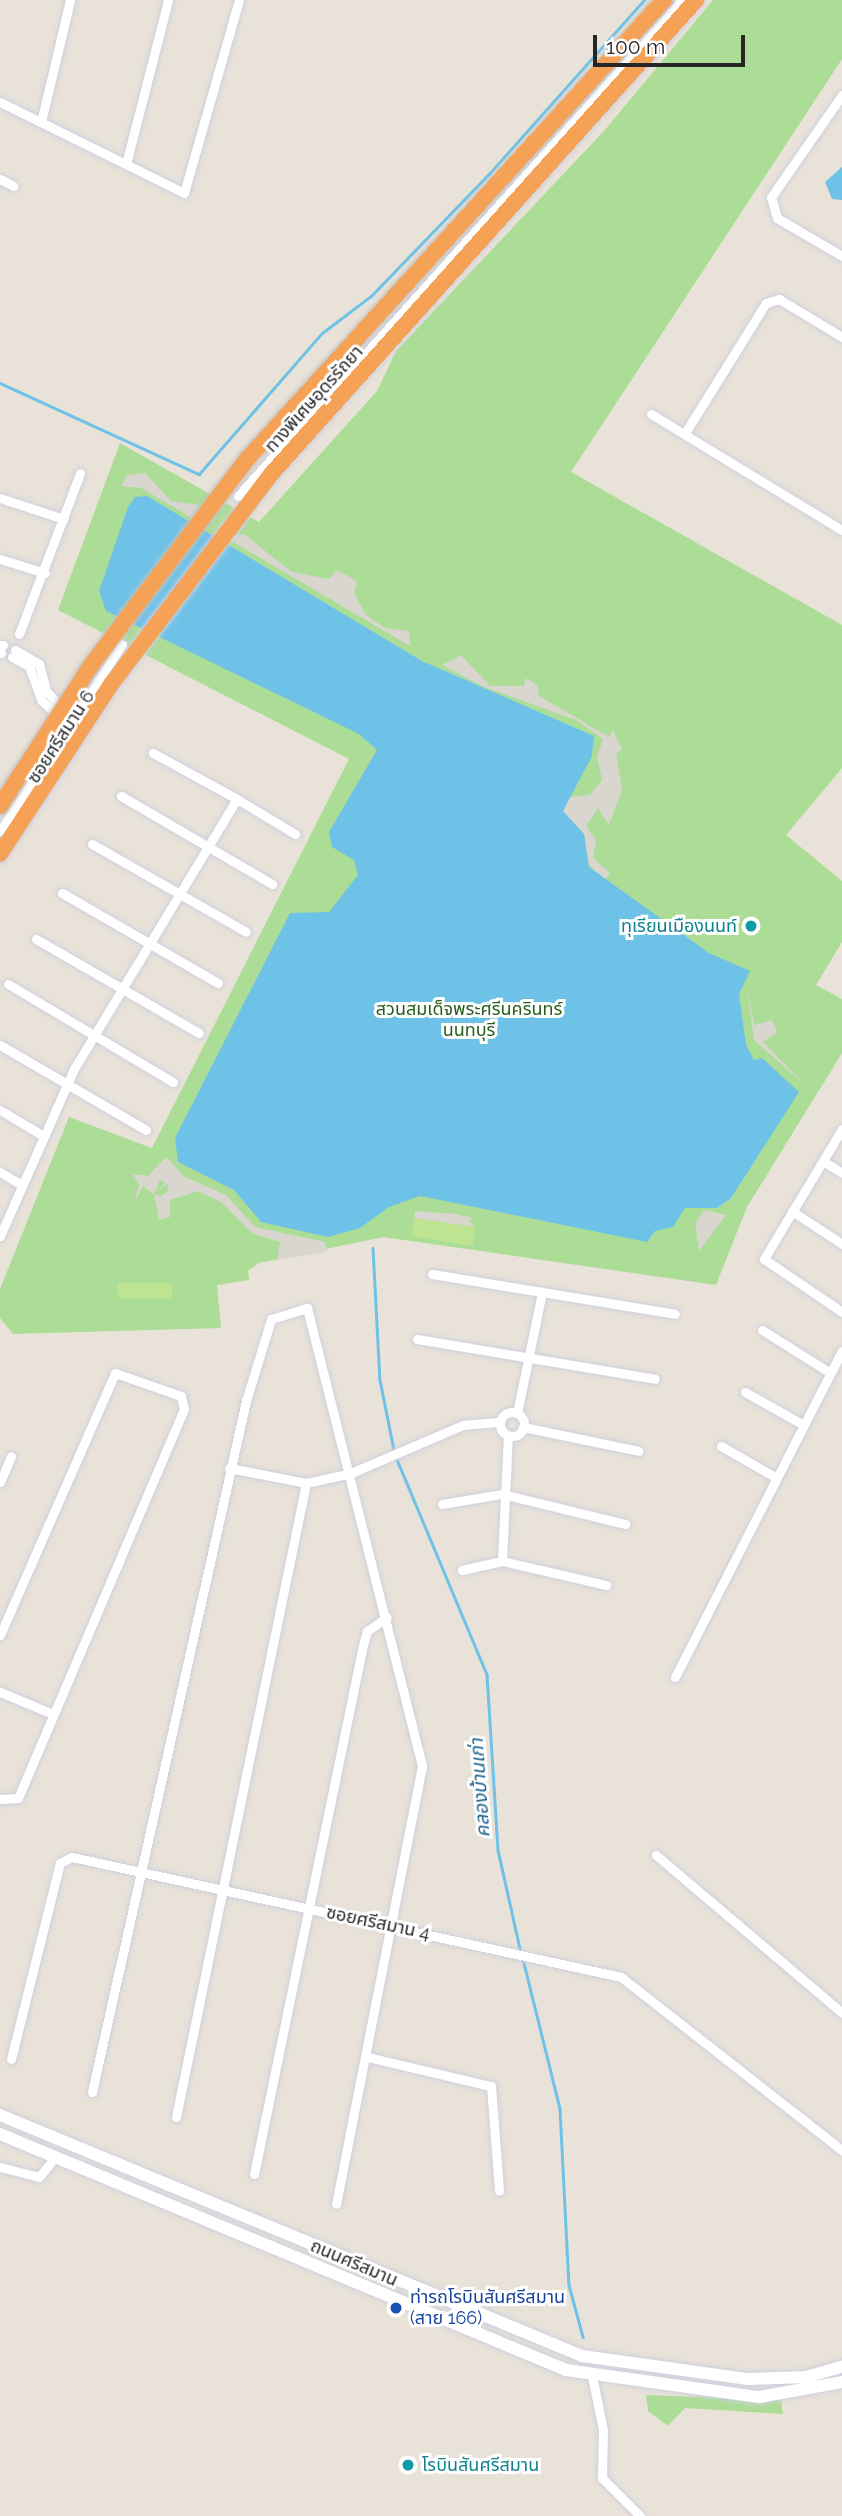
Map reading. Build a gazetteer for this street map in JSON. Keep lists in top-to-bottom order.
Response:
{
  "streets": {
    "highway": ["ทางพิเศษอุดรรัถยา"],
    "main road": ["ถนนศรีสมาน"],
    "street": ["ซอยศรีสมาน 6", "ซอยศรีสมาน 4"]
  },
  "water": ["คลองบ้านเก่า"],
  "parks": ["สวนสมเด็จพระศรีนครินทร์ นนทบุรี"],
  "places": ["ทุเรียนเมืองนนท์", "ท่ารถโรบินสันศรีสมาน (สาย 166)", "โรบินสันศรีสมาน"],
  "scale_bar": "100 m"
}
